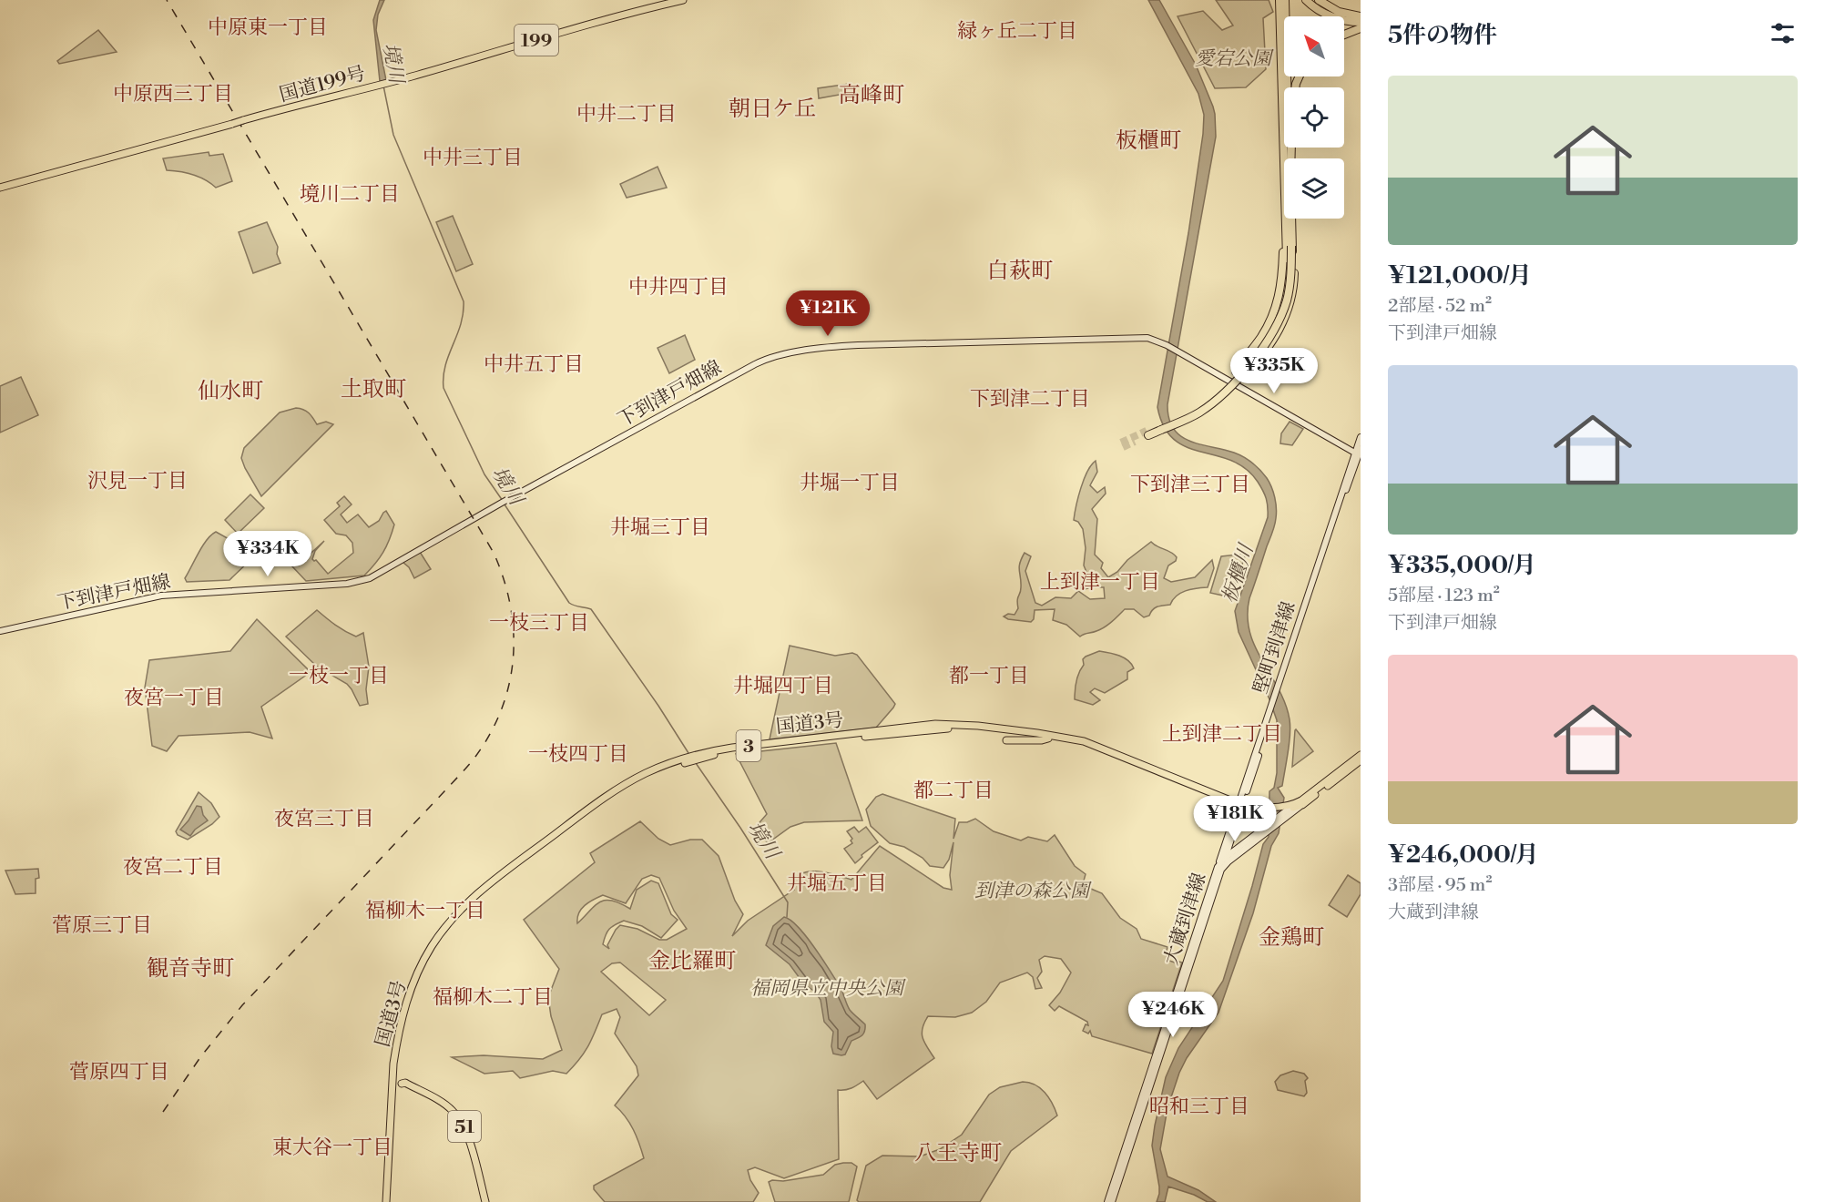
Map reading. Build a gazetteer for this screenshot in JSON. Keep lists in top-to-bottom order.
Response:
{
  "streets": {
    "main road": [
      "199",
      "国道199号",
      "下到津戸畑線",
      "堅町到津線",
      "国道3号",
      "3",
      "大蔵到津線",
      "51"
    ]
  },
  "crossings": [
    ["下到津戸畑線", "堅町到津線"],
    ["堅町到津線", "国道3号"],
    ["堅町到津線", "大蔵到津線"],
    ["国道3号", "大蔵到津線"]
  ],
  "districts": [
    "中原東一丁目",
    "緑ヶ丘二丁目",
    "中原西三丁目",
    "高峰町",
    "朝日ケ丘",
    "中井二丁目",
    "板櫃町",
    "中井三丁目",
    "境川二丁目",
    "白萩町",
    "中井四丁目",
    "中井五丁目",
    "土取町",
    "仙水町",
    "下到津二丁目",
    "沢見一丁目",
    "井堀一丁目",
    "下到津三丁目",
    "井堀三丁目",
    "上到津一丁目",
    "一枝三丁目",
    "一枝一丁目",
    "都一丁目",
    "井堀四丁目",
    "夜宮一丁目",
    "上到津二丁目",
    "一枝四丁目",
    "都二丁目",
    "夜宮三丁目",
    "夜宮二丁目",
    "井堀五丁目",
    "福柳木一丁目",
    "菅原三丁目",
    "金鶏町",
    "金比羅町",
    "観音寺町",
    "福柳木二丁目",
    "菅原四丁目",
    "昭和三丁目",
    "東大谷一丁目",
    "八王寺町"
  ],
  "water": ["境川", "板櫃川"],
  "parks": ["愛宕公園", "到津の森公園", "福岡県立中央公園"],
  "north": "top left",
  "page": {
    "heading": "5件の物件",
    "list": [
      {
        "name": "¥121,000/月",
        "note": "2部屋 · 52 m² · 下到津戸畑線"
      },
      {
        "name": "¥335,000/月",
        "note": "5部屋 · 123 m² · 下到津戸畑線"
      },
      {
        "name": "¥246,000/月",
        "note": "3部屋 · 95 m² · 大蔵到津線"
      }
    ],
    "price": [
      "¥121K",
      "¥335K",
      "¥334K",
      "¥181K",
      "¥246K"
    ]
  }
}
